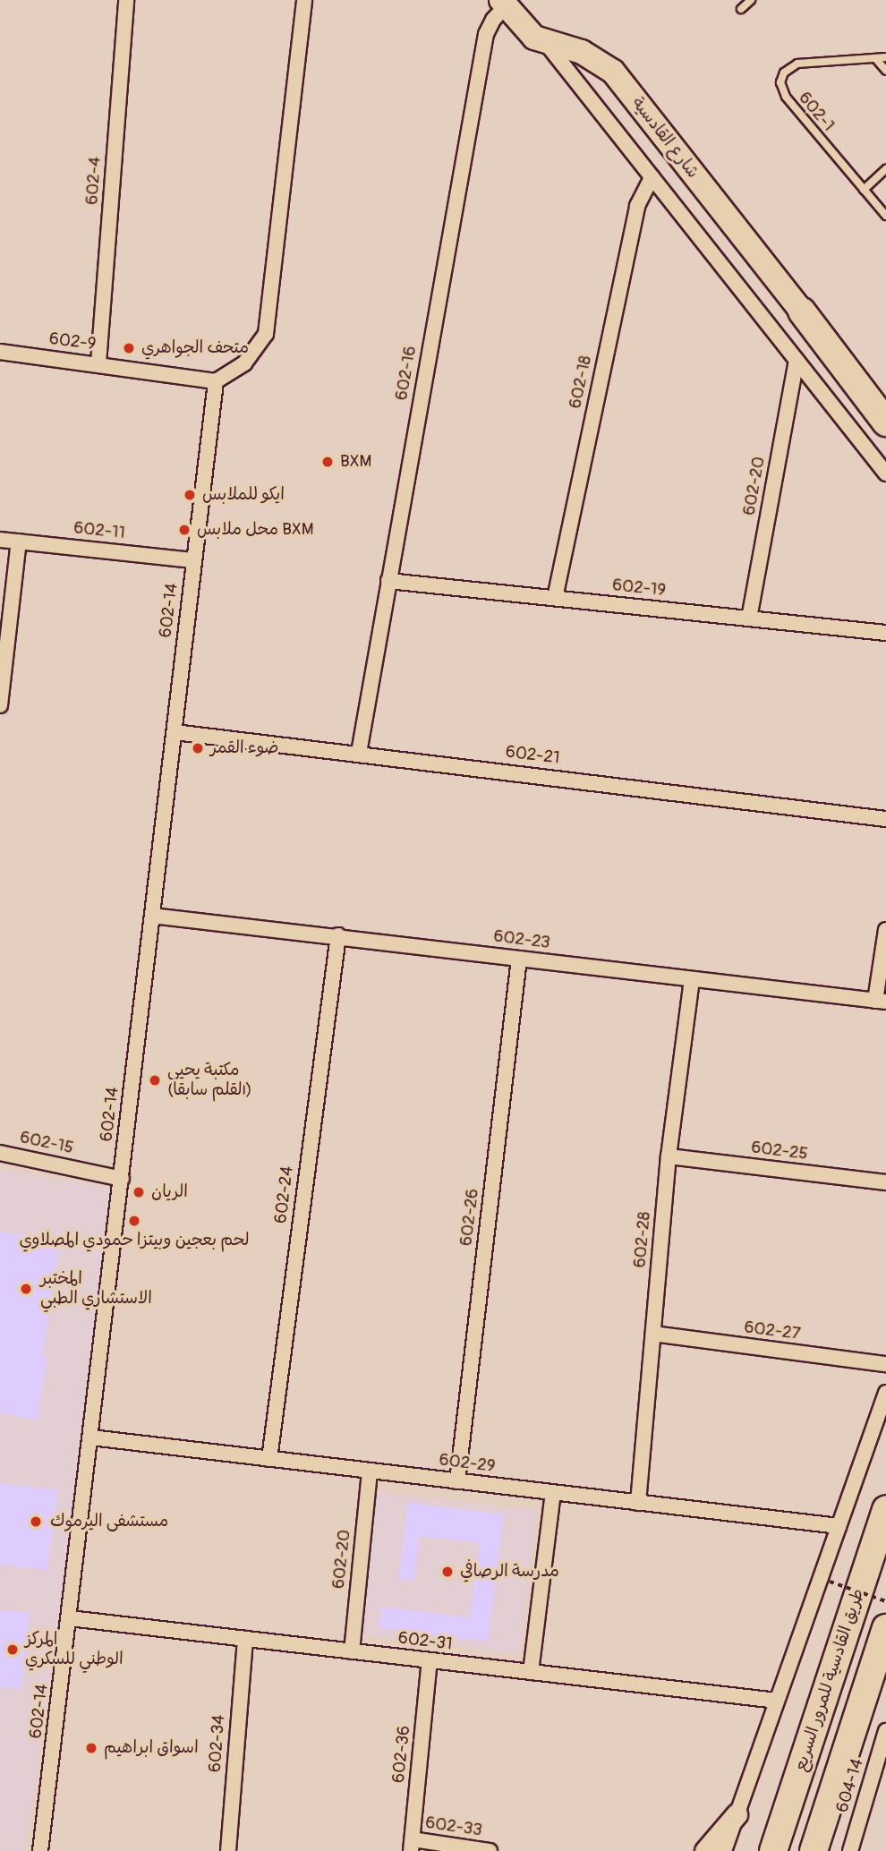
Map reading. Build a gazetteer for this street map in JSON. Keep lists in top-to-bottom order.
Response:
{
  "streets": {
    "highway": ["طريق القادسية للمرور السريع"],
    "main road": ["شارع القادسية"],
    "street": [
      "602-4",
      "602-9",
      "602-16",
      "602-18",
      "602-20",
      "602-11",
      "602-19",
      "602-14",
      "602-21",
      "602-23",
      "602-15",
      "602-25",
      "602-24",
      "602-26",
      "602-28",
      "602-27",
      "602-29",
      "602-31",
      "602-34",
      "602-36",
      "604-14",
      "602-33"
    ],
    "lane": ["602-1"]
  },
  "crossings": [
    ["شارع القادسية", "602-16"],
    ["602-4", "602-9"],
    ["602-9", "602-14"],
    ["602-16", "602-19"],
    ["602-16", "602-21"],
    ["602-18", "602-19"],
    ["602-20", "602-19"],
    ["602-20", "602-29"],
    ["602-20", "602-31"],
    ["602-11", "602-14"],
    ["602-14", "602-21"],
    ["602-14", "602-23"],
    ["602-14", "602-15"],
    ["602-14", "602-29"],
    ["602-14", "602-31"],
    ["602-23", "602-24"],
    ["602-23", "602-26"],
    ["602-23", "602-28"],
    ["602-25", "602-28"],
    ["602-24", "602-29"],
    ["602-26", "602-29"],
    ["602-28", "602-27"],
    ["602-28", "602-29"],
    ["602-31", "602-34"],
    ["602-31", "602-36"],
    ["602-36", "602-33"]
  ],
  "places": [
    "متحف الجواهري",
    "BXM",
    "ايكو للملابس",
    "محل ملابس BXM",
    "ضوء القمر",
    "مكتبة يحيى (القلم سابقا)",
    "الريان",
    "لحم بعجين وبيتزا حمودي المصلاوي",
    "المختبر الاستشاري الطبي",
    "مستشفى اليرموك",
    "مدرسة الرصافي",
    "المركز الوطني للسكري",
    "اسواق ابراهيم"
  ]
}
